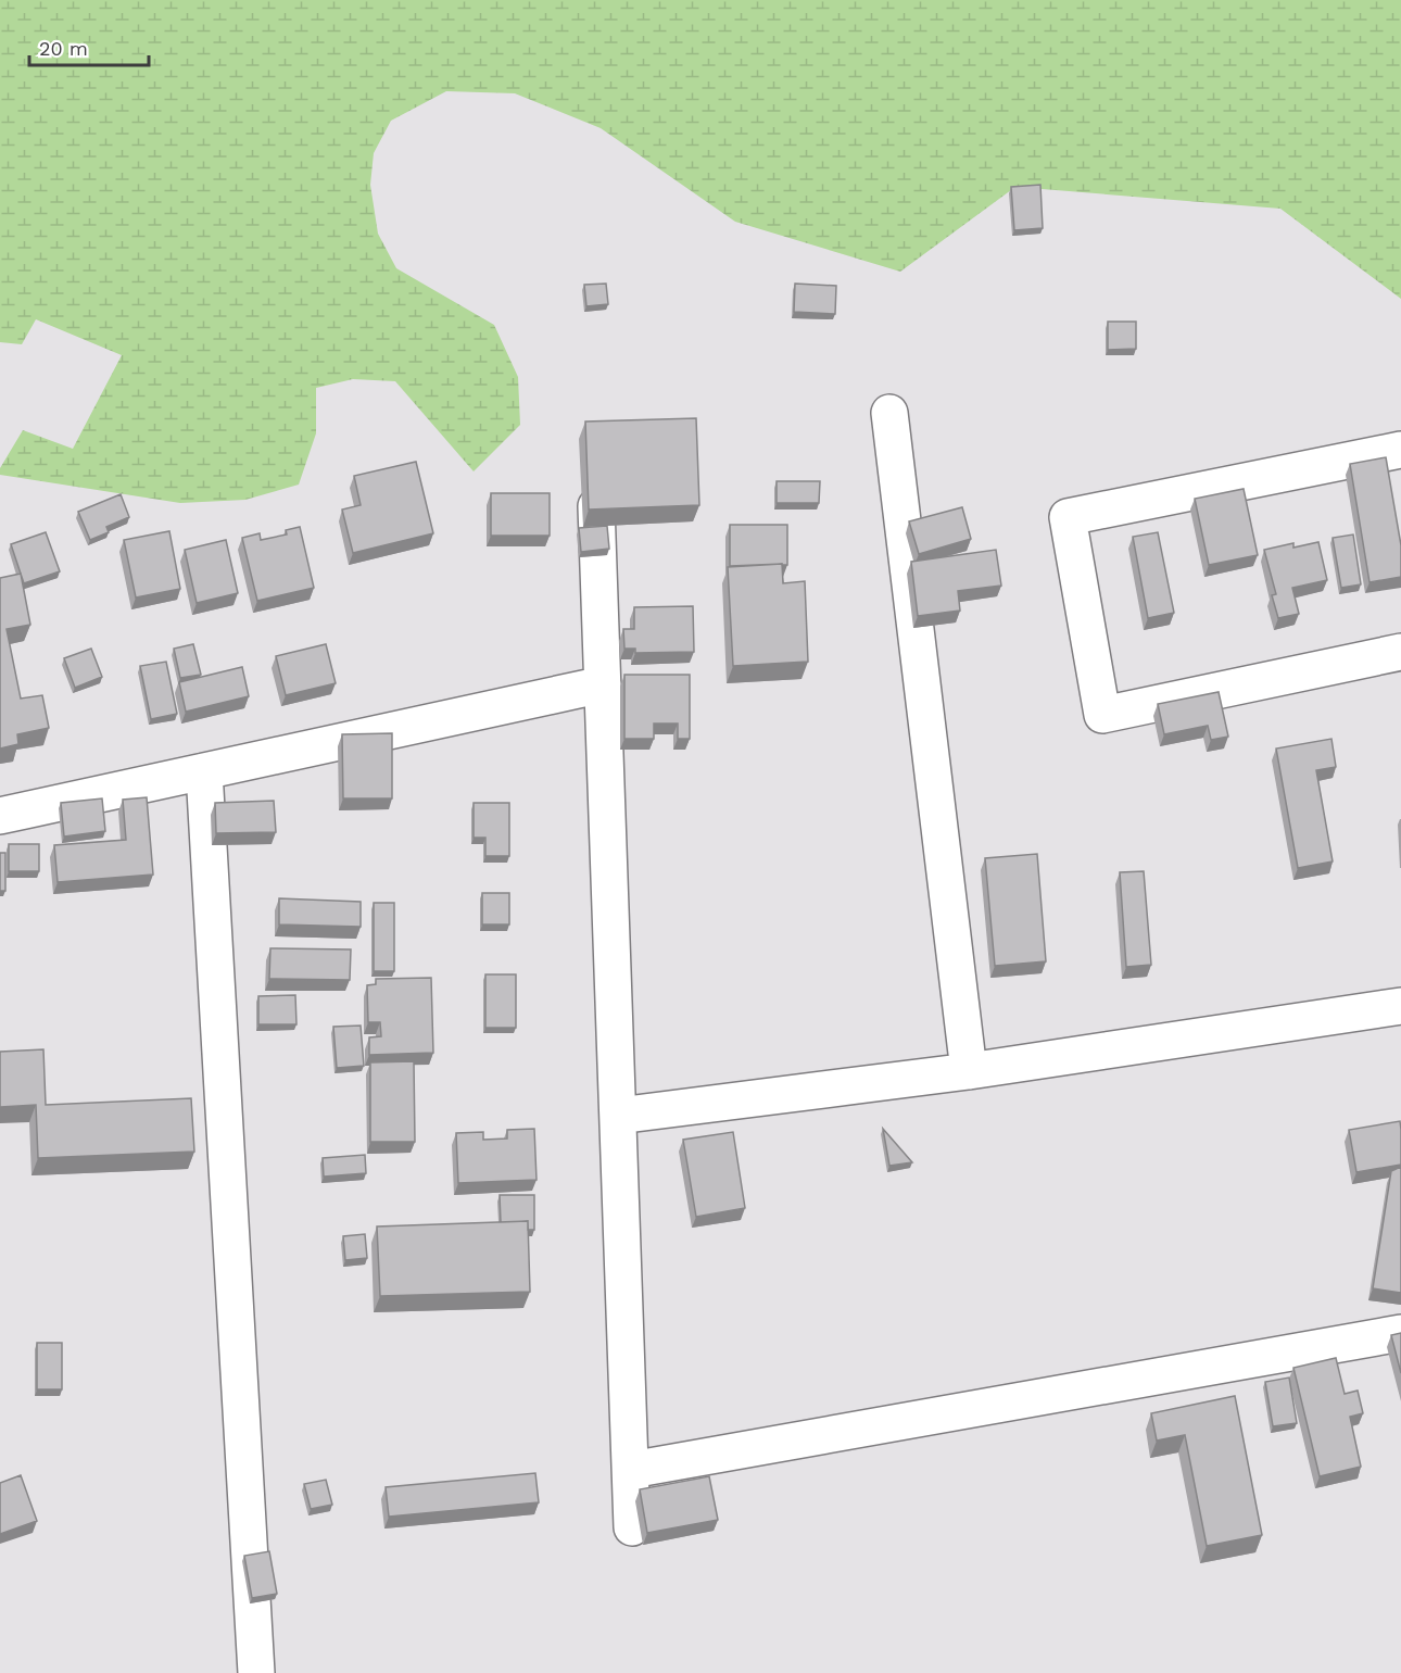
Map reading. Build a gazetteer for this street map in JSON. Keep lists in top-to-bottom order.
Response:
{
  "scale_bar": "20 m"
}
